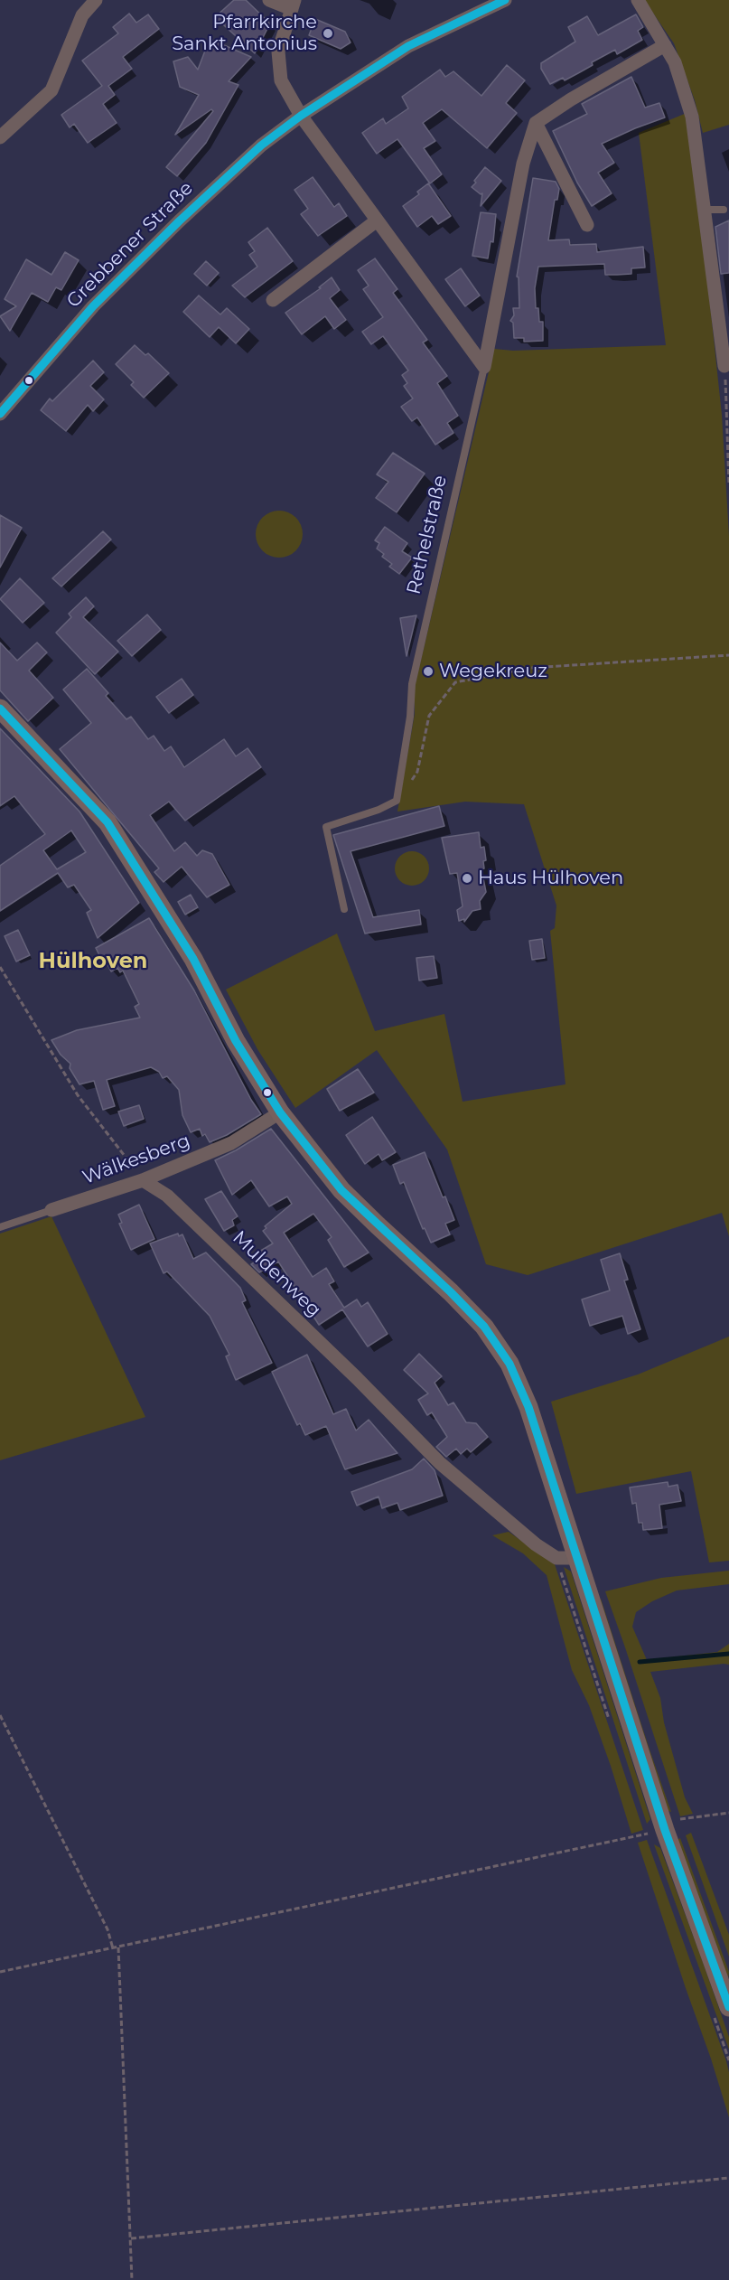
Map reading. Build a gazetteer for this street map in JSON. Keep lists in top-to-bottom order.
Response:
{
  "streets": {
    "street": [
      "Grebbener Straße",
      "Rethelstraße",
      "Wälkesberg",
      "Muldenweg"
    ]
  },
  "crossings": [
    ["Wälkesberg", "Muldenweg"]
  ],
  "districts": ["Hülhoven"],
  "places": ["Pfarrkirche Sankt Antonius", "Wegekreuz", "Haus Hülhoven"]
}
